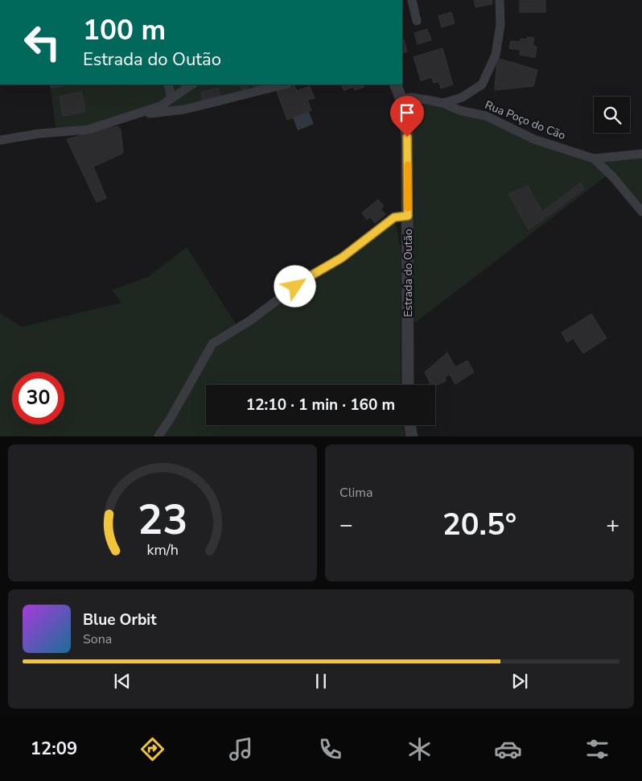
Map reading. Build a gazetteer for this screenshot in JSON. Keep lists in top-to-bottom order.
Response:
{
  "streets": {
    "street": ["Rua Poço do Cão", "Estrada do Outão"]
  },
  "crossings": [
    ["Rua Poço do Cão", "Estrada do Outão"]
  ],
  "page": {
    "turn": ["100 m", "Estrada do Outão"],
    "limit": "30",
    "trip": "12:10 · 1 min · 160 m",
    "tile": "Clima",
    "heat": ["−", "20.5°", "+"],
    "song": ["Blue Orbit", "Sona"],
    "tabs": "12:09",
    "gauge": ["23", "km/h"]
  }
}
